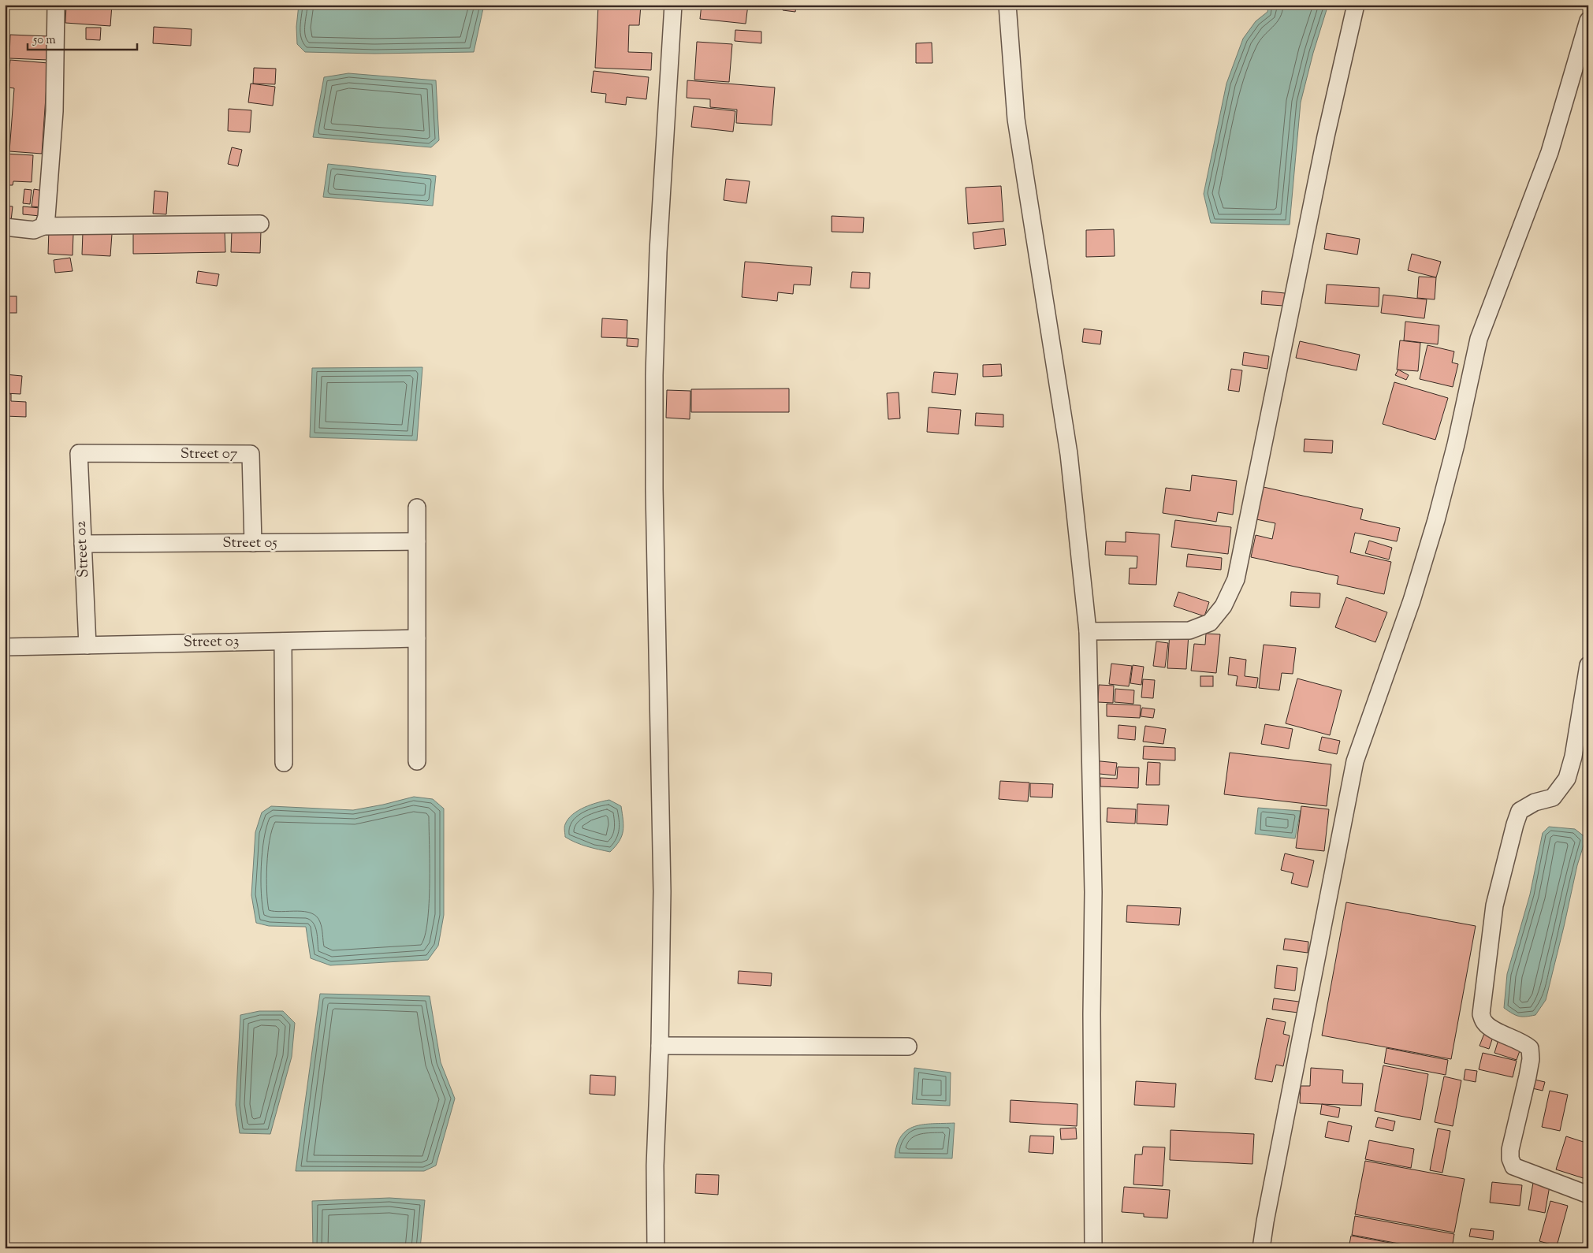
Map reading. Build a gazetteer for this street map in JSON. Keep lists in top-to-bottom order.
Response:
{
  "streets": {
    "street": [
      "Street 07",
      "Street 05",
      "Street 02",
      "Street 03"
    ]
  },
  "crossings": [
    ["Street 07", "Street 05"],
    ["Street 07", "Street 02"],
    ["Street 05", "Street 02"],
    ["Street 02", "Street 03"]
  ],
  "scale_bar": "50 m"
}
